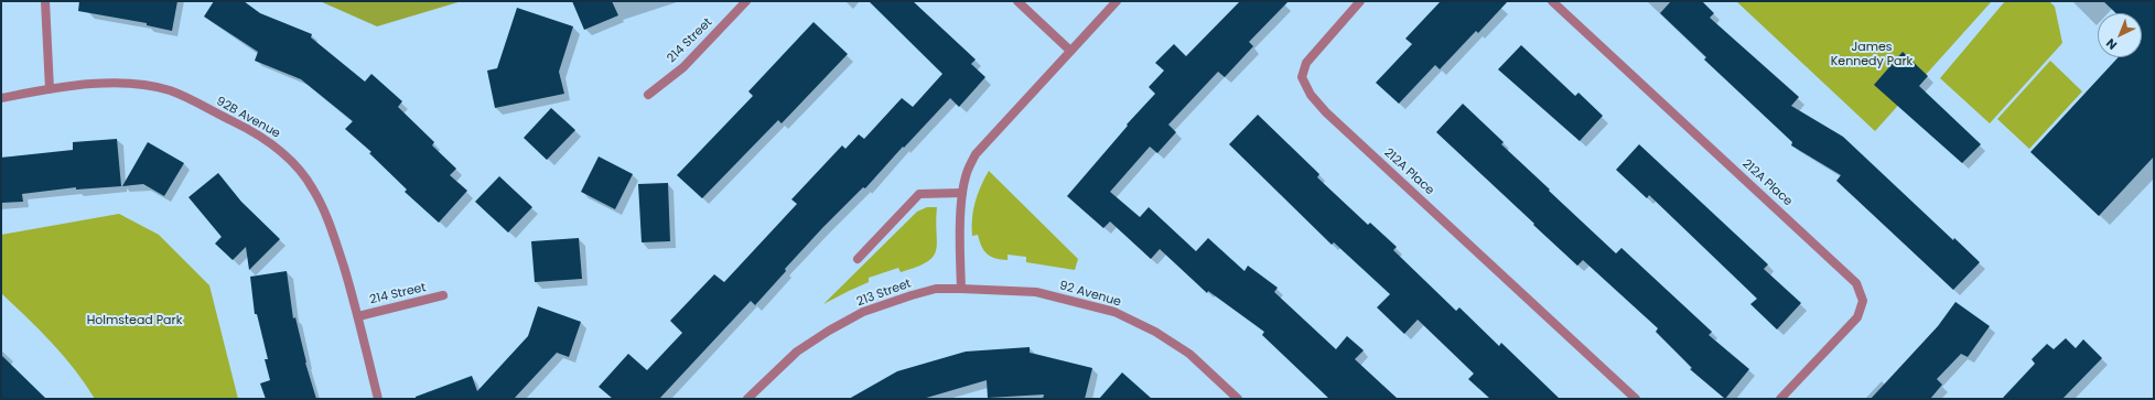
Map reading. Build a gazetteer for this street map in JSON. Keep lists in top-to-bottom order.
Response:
{
  "streets": {
    "street": [
      "214 Street",
      "92B Avenue",
      "212A Place",
      "213 Street",
      "92 Avenue"
    ]
  },
  "crossings": [
    ["214 Street", "92B Avenue"],
    ["213 Street", "92 Avenue"]
  ],
  "parks": ["James Kennedy Park", "Holmstead Park"],
  "north": "bottom left"
}
